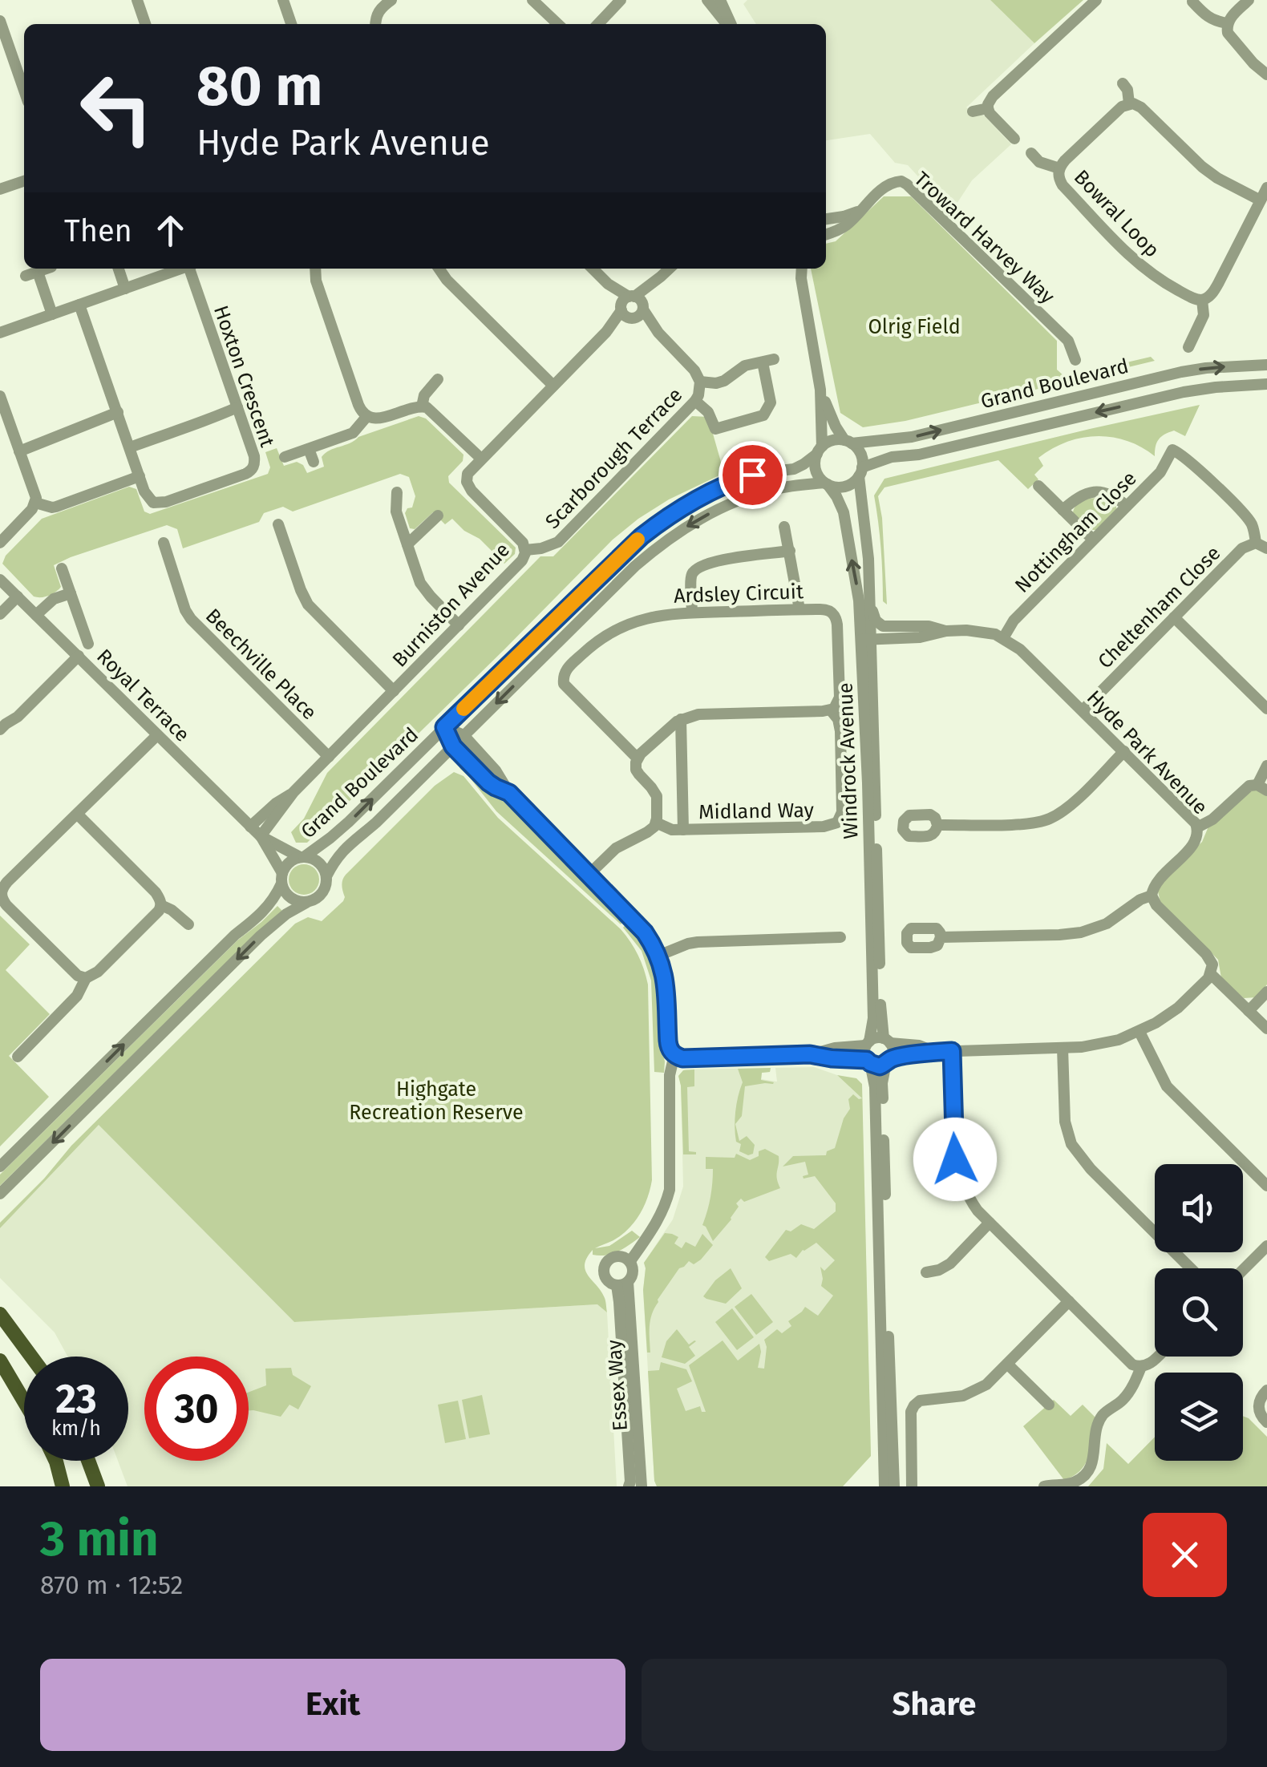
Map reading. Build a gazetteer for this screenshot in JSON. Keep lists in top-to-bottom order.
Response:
{
  "streets": {
    "street": [
      "Bowral Loop",
      "Troward Harvey Way",
      "Hoxton Crescent",
      "Grand Boulevard",
      "Scarborough Terrace",
      "Nottingham Close",
      "Ardsley Circuit",
      "Burniston Avenue",
      "Cheltenham Close",
      "Beechville Place",
      "Royal Terrace",
      "Hyde Park Avenue",
      "Windrock Avenue",
      "Midland Way",
      "Essex Way"
    ]
  },
  "crossings": [
    ["Grand Boulevard", "Royal Terrace"],
    ["Grand Boulevard", "Windrock Avenue"],
    ["Scarborough Terrace", "Burniston Avenue"],
    ["Nottingham Close", "Cheltenham Close"],
    ["Nottingham Close", "Hyde Park Avenue"],
    ["Ardsley Circuit", "Midland Way"],
    ["Burniston Avenue", "Beechville Place"],
    ["Burniston Avenue", "Royal Terrace"],
    ["Cheltenham Close", "Hyde Park Avenue"],
    ["Hyde Park Avenue", "Windrock Avenue"]
  ],
  "parks": ["Olrig Field", "Highgate Recreation Reserve"],
  "page": {
    "turn": ["80 m", "Hyde Park Avenue"],
    "then": "Then",
    "speed": "23 km/h",
    "limit": "30",
    "heading": ["3 min", "870 m · 12:52"],
    "buttons": ["Exit", "Share"]
  }
}
